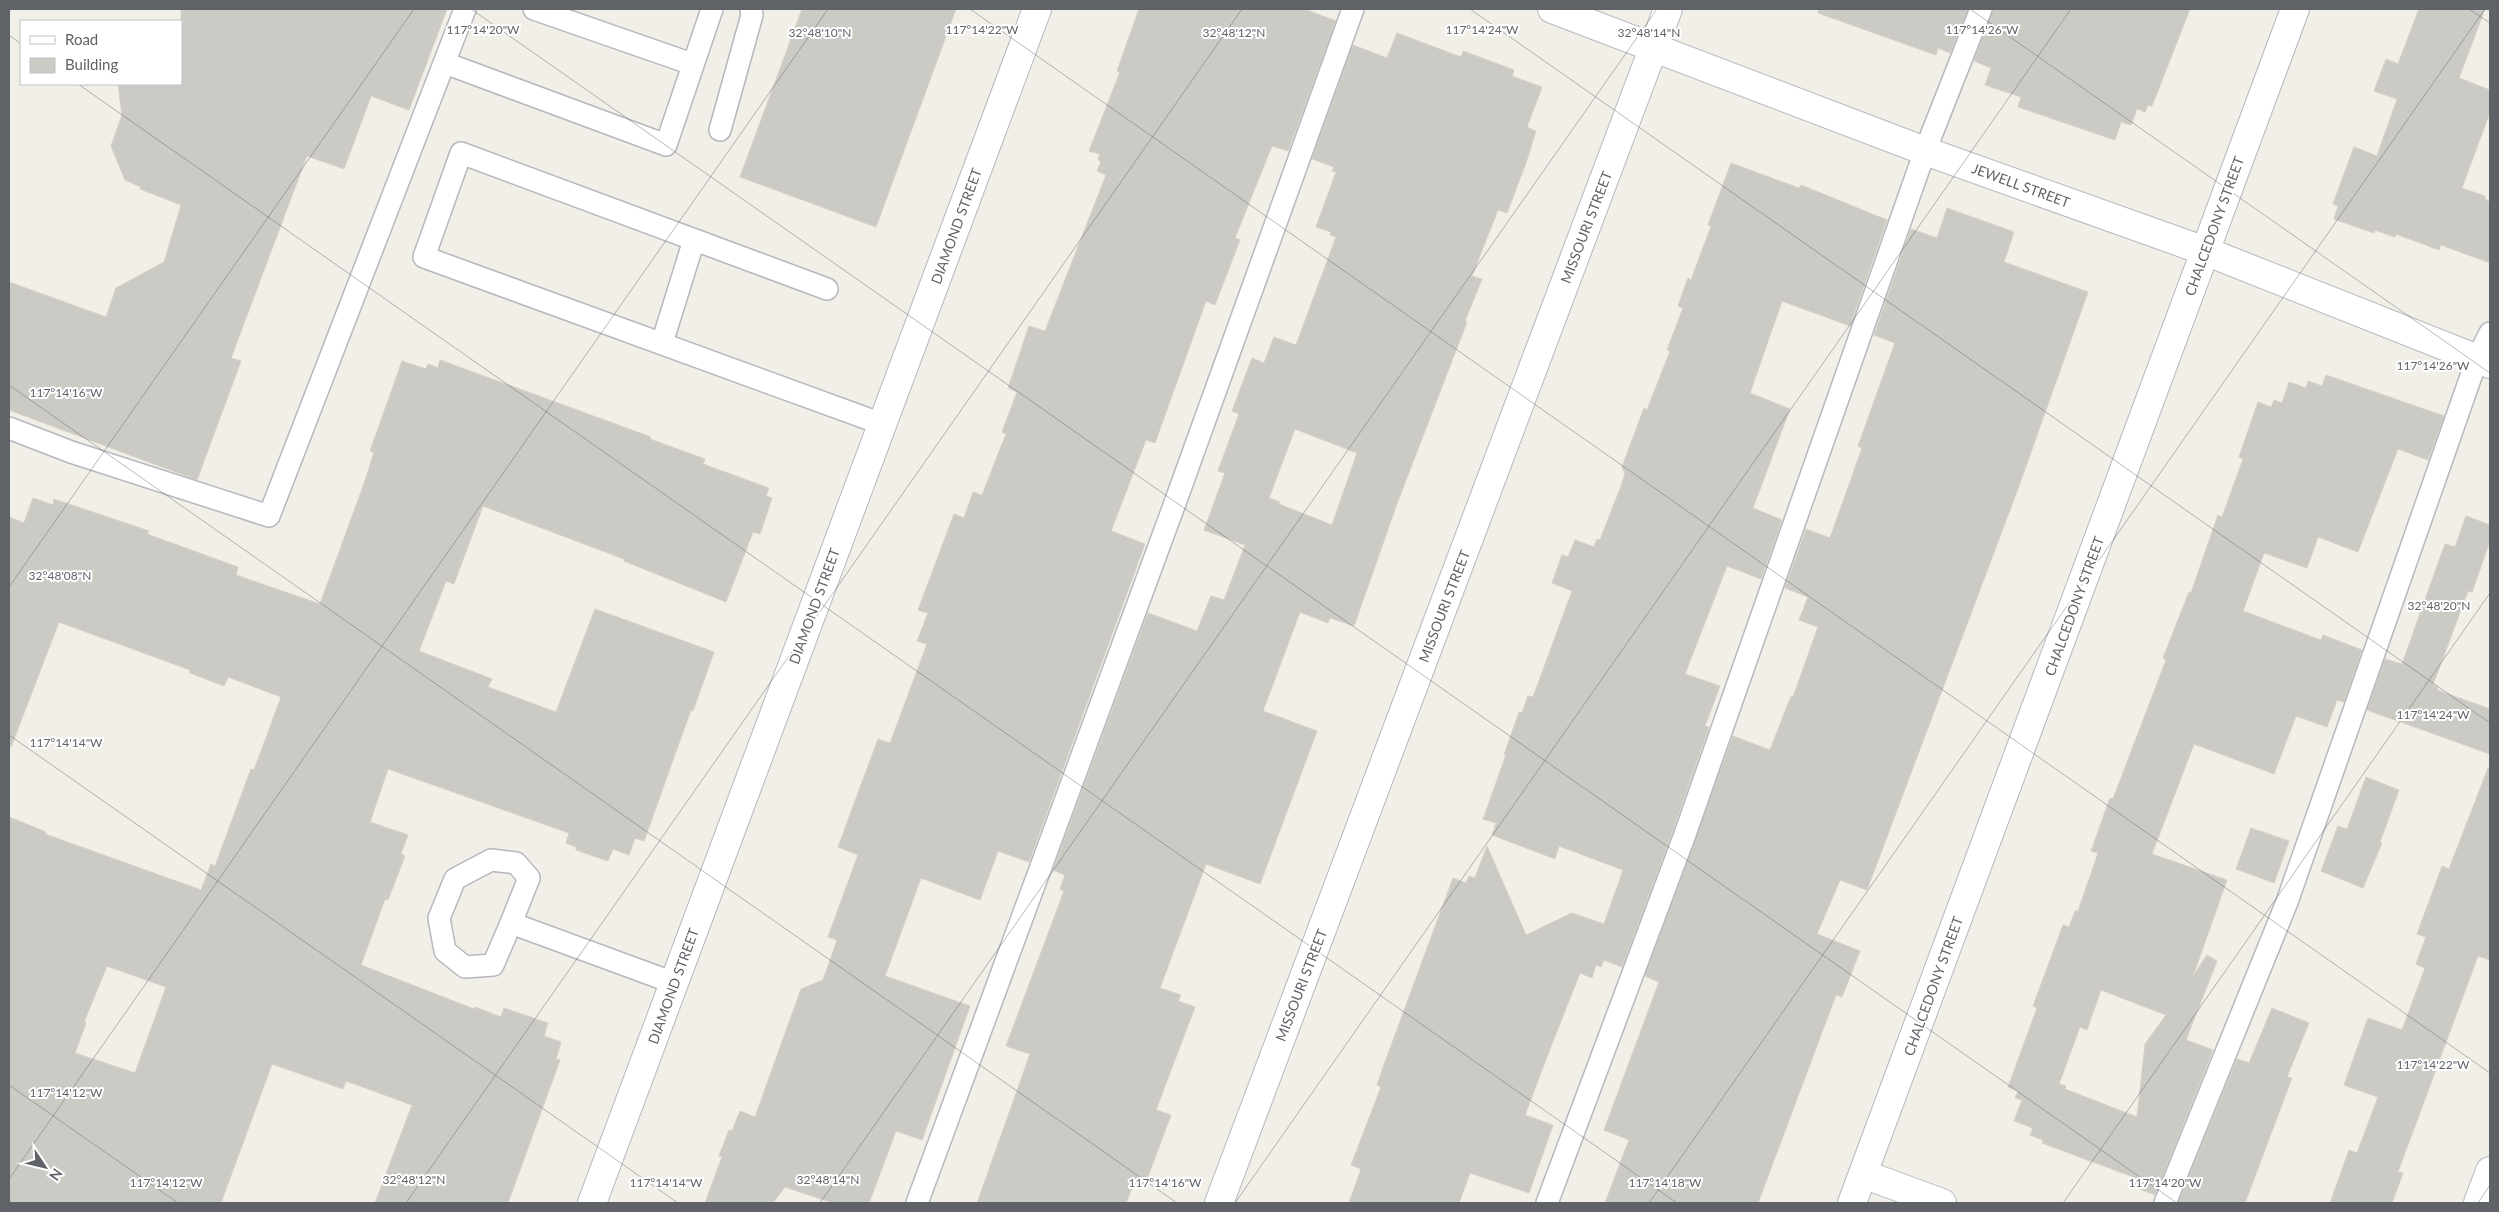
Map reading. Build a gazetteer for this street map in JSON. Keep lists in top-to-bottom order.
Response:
{
  "streets": {
    "street": [
      "JEWELL STREET",
      "DIAMOND STREET",
      "CHALCEDONY STREET",
      "MISSOURI STREET"
    ]
  },
  "crossings": [
    ["JEWELL STREET", "CHALCEDONY STREET"],
    ["JEWELL STREET", "MISSOURI STREET"]
  ],
  "legend": ["Road", "Building"],
  "north": "bottom right",
  "coordinates": [
    "117°14'20\"W",
    "117°14'22\"W",
    "117°14'24\"W",
    "117°14'26\"W",
    "32°48'10\"N",
    "32°48'12\"N",
    "32°48'14\"N",
    "117°14'16\"W",
    "32°48'08\"N",
    "32°48'20\"N",
    "117°14'14\"W",
    "117°14'12\"W",
    "117°14'18\"W"
  ]
}
